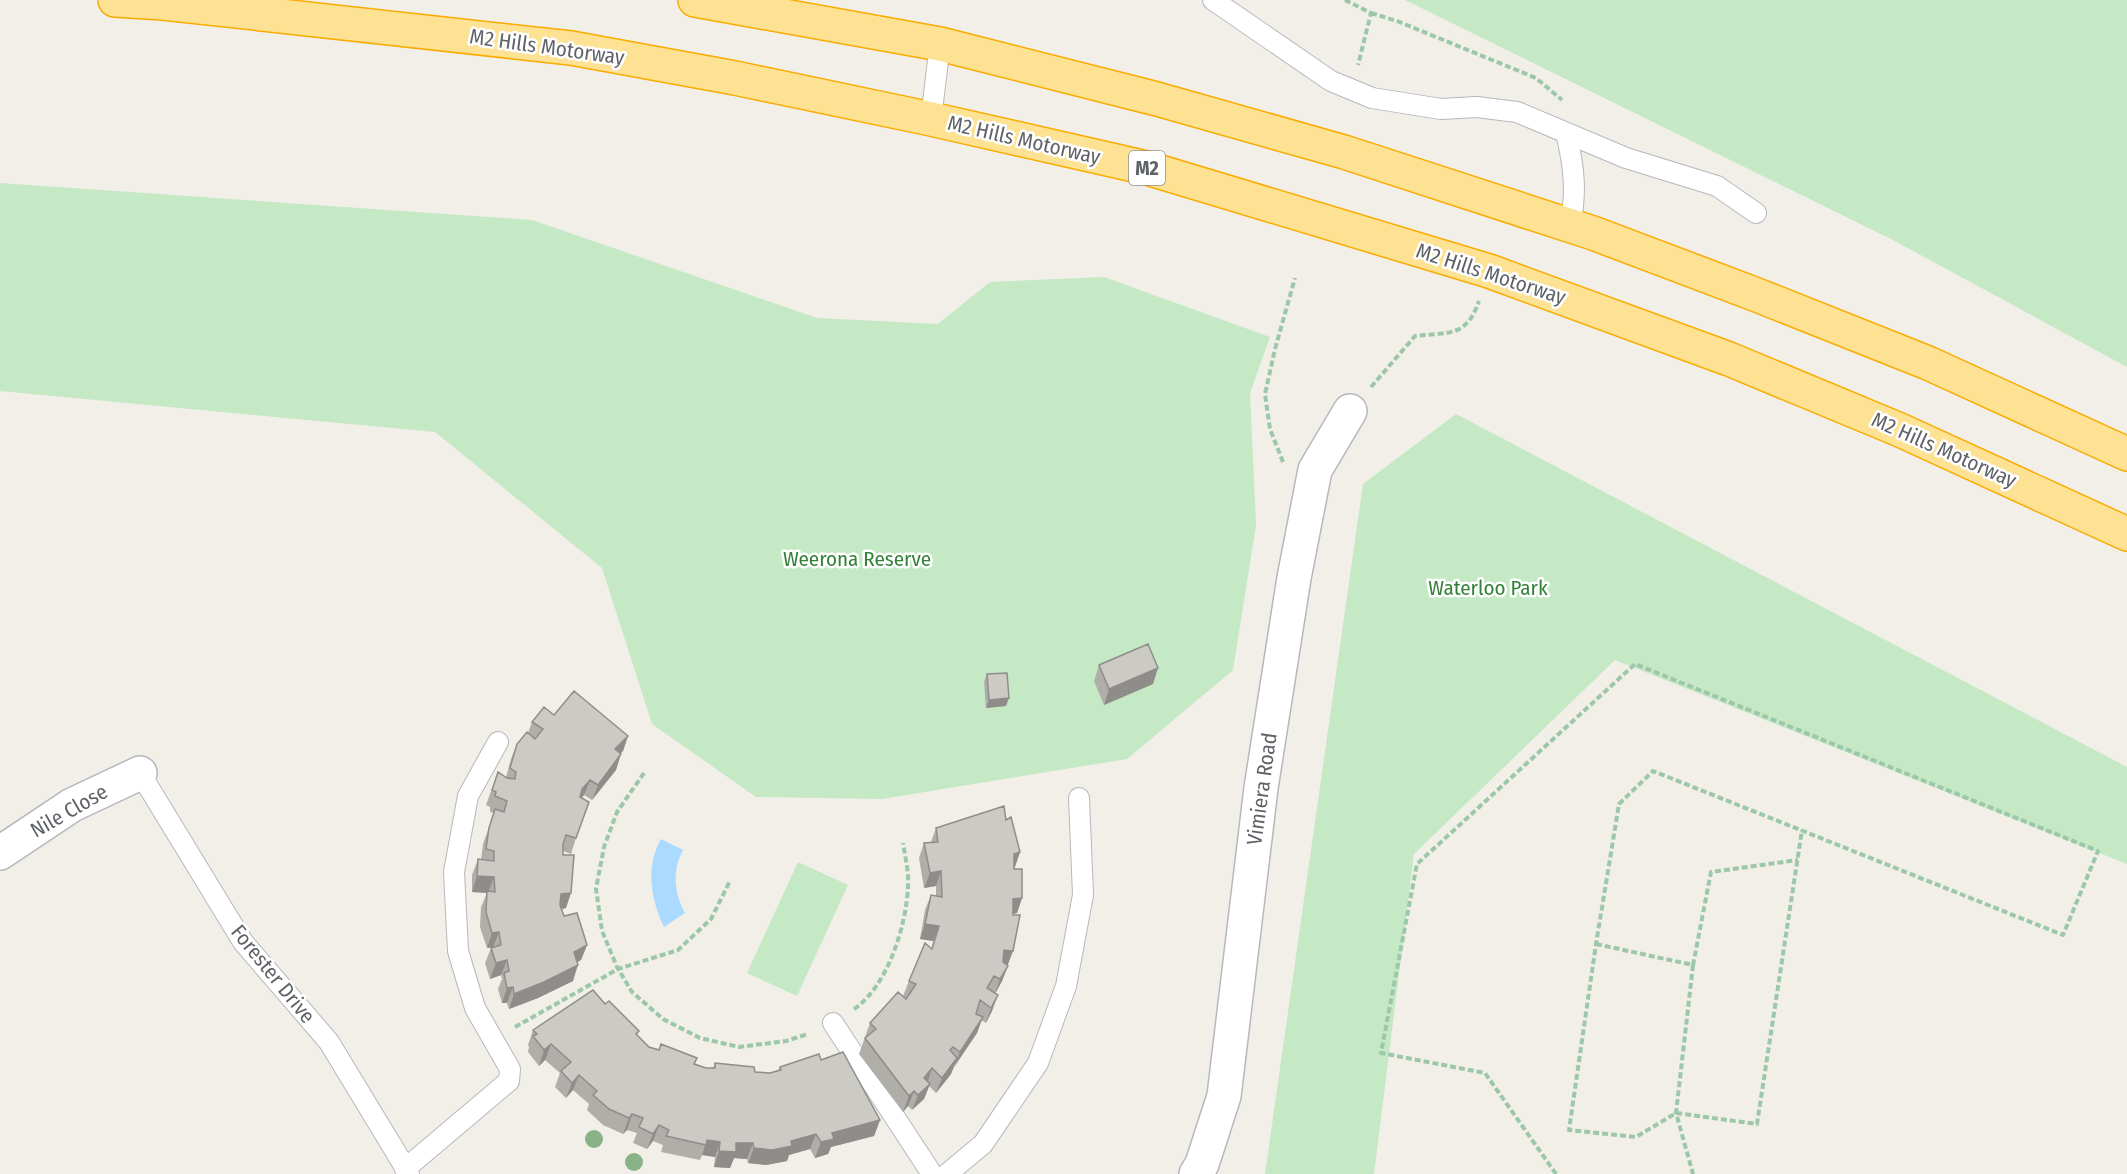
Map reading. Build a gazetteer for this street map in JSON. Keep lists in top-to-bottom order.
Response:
{
  "streets": {
    "highway": ["M2 Hills Motorway", "M2"],
    "street": ["Vimiera Road", "Nile Close"],
    "lane": ["Forester Drive"]
  },
  "crossings": [
    ["Nile Close", "Forester Drive"]
  ],
  "parks": ["Weerona Reserve", "Waterloo Park"]
}
